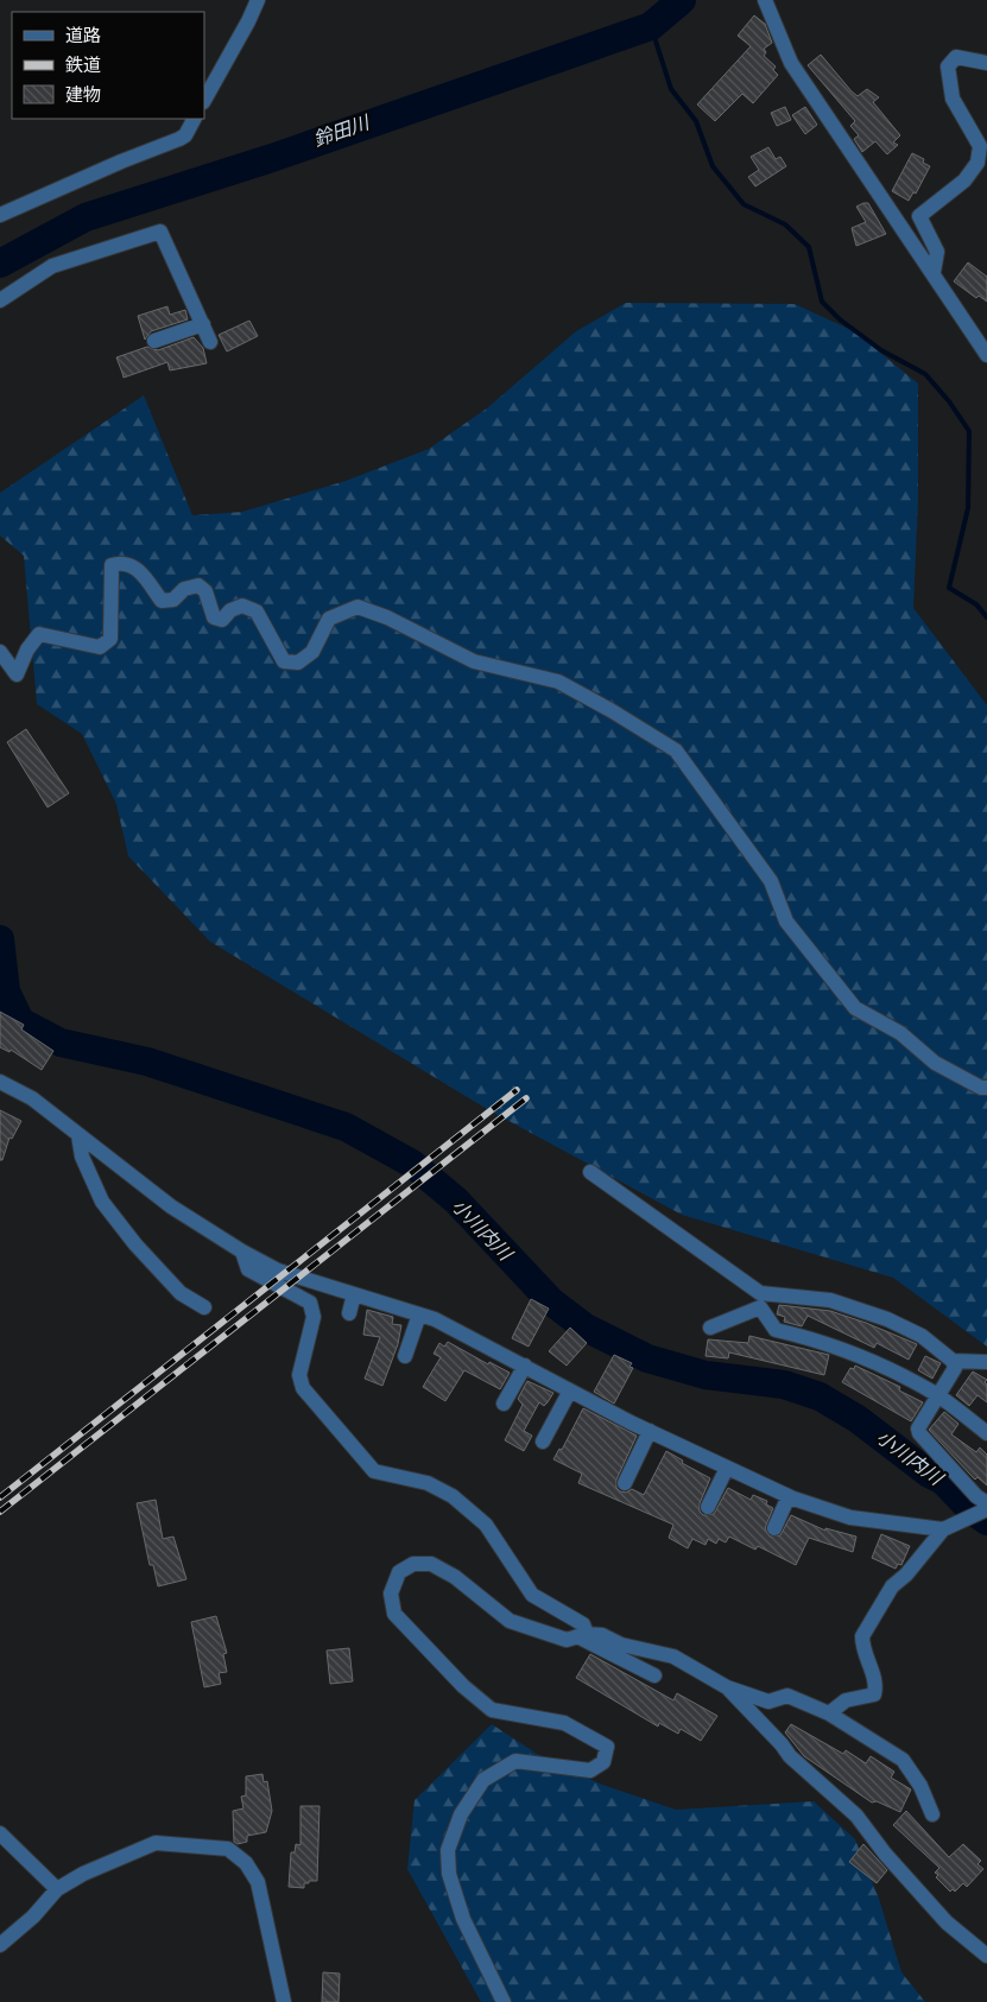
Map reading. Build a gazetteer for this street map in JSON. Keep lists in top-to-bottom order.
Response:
{
  "water": ["鈴田川", "小川内川"],
  "legend": ["道路", "鉄道", "建物"]
}
